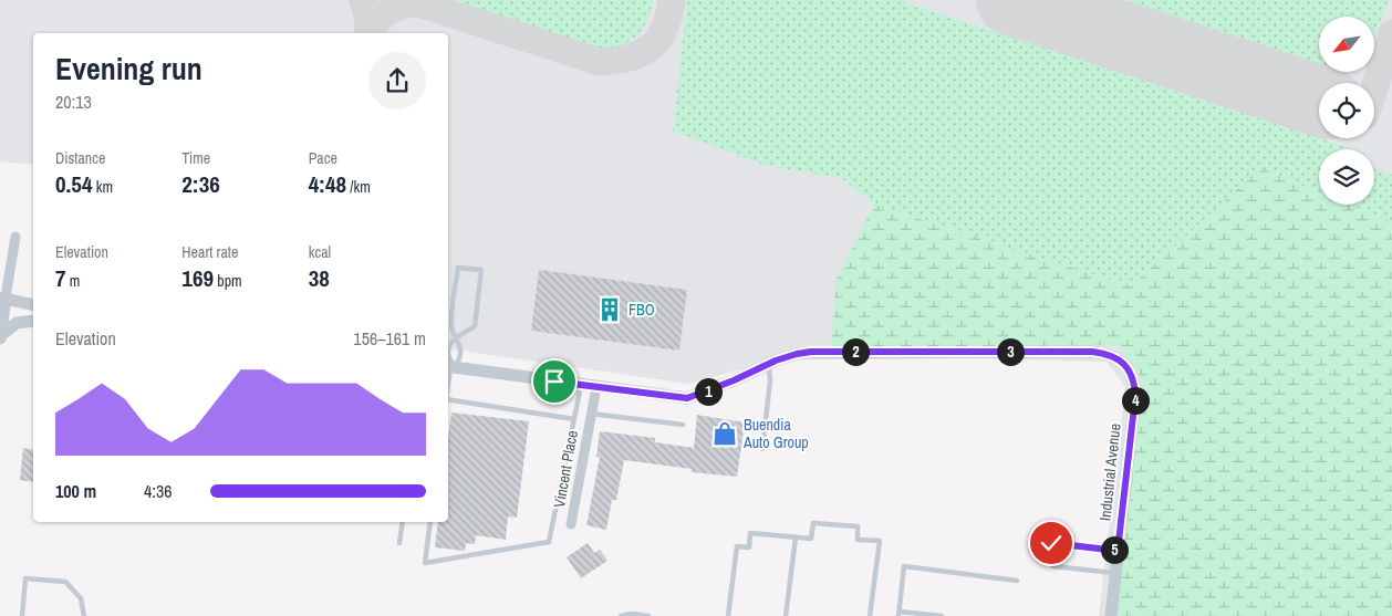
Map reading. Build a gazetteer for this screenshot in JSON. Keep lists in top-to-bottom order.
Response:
{
  "streets": {
    "street": ["Vincent Place", "Industrial Avenue"]
  },
  "crossings": [
    ["Vincent Place", "Industrial Avenue"]
  ],
  "places": {
    "building": ["FBO"],
    "shop": ["Buendia Auto Group"]
  },
  "north": "bottom left",
  "page": {
    "heading": ["Evening run", "20:13"],
    "stats": [
      ["Distance", "0.54 km"],
      ["Time", "2:36"],
      ["Pace", "4:48 /km"],
      ["Elevation", "7 m"],
      ["Heart rate", "169 bpm"],
      ["kcal", "38"]
    ],
    "chart": ["Elevation", "156–161 m"],
    "pins": [
      "2",
      "3",
      "1",
      "4",
      "5"
    ],
    "list": [
      {
        "name": "100 m",
        "note": "4:36"
      }
    ]
  }
}
